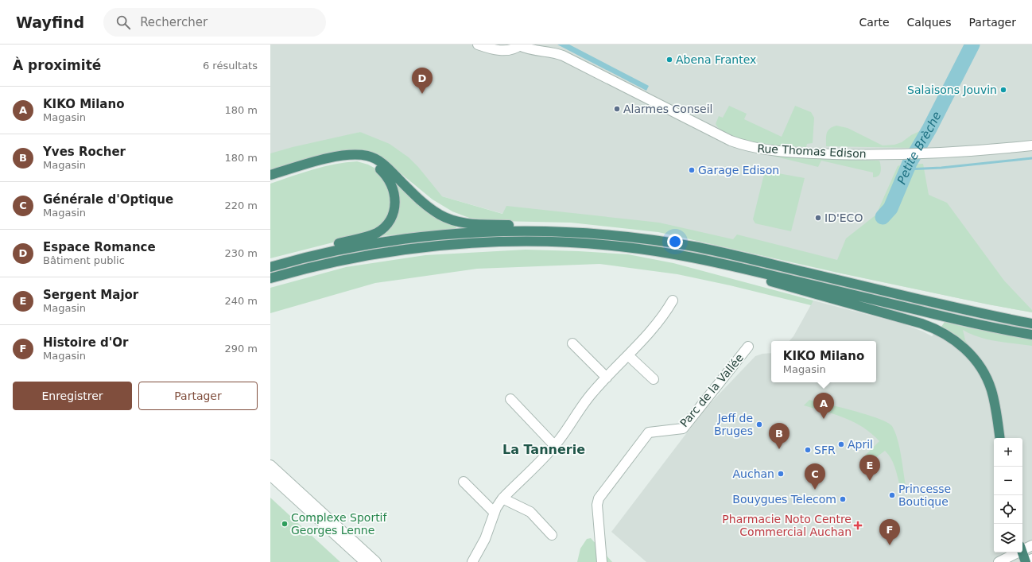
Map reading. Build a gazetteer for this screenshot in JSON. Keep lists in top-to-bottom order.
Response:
{
  "streets": {
    "street": ["Rue Thomas Edison", "Parc de la Vallée"]
  },
  "districts": ["La Tannerie"],
  "water": ["Petite Brèche"],
  "places": {
    "other": [
      "Abena Frantex",
      "Salaisons Jouvin",
      "Alarmes Conseil",
      "Garage Edison",
      "ID'ECO",
      "Jeff de Bruges",
      "April",
      "SFR",
      "Auchan",
      "Princesse Boutique",
      "Bouygues Telecom",
      "Complexe Sportif Georges Lenne"
    ],
    "health": ["Pharmacie Noto Centre Commercial Auchan"]
  },
  "page": {
    "header": "Wayfind",
    "search": "Rechercher",
    "nav": ["Carte", "Calques", "Partager"],
    "heading": ["À proximité", "6 résultats"],
    "pins": [
      "D",
      "A",
      "B",
      "E",
      "C",
      "F"
    ],
    "list": [
      {
        "mark": "A",
        "name": "KIKO Milano",
        "note": "Magasin",
        "value": "180 m"
      },
      {
        "mark": "B",
        "name": "Yves Rocher",
        "note": "Magasin",
        "value": "180 m"
      },
      {
        "mark": "C",
        "name": "Générale d'Optique",
        "note": "Magasin",
        "value": "220 m"
      },
      {
        "mark": "D",
        "name": "Espace Romance",
        "note": "Bâtiment public",
        "value": "230 m"
      },
      {
        "mark": "E",
        "name": "Sergent Major",
        "note": "Magasin",
        "value": "240 m"
      },
      {
        "mark": "F",
        "name": "Histoire d'Or",
        "note": "Magasin",
        "value": "290 m"
      }
    ],
    "popup": ["KIKO Milano", "Magasin"],
    "buttons": ["Enregistrer", "Partager"],
    "map_buttons": ["+", "−"]
  }
}
